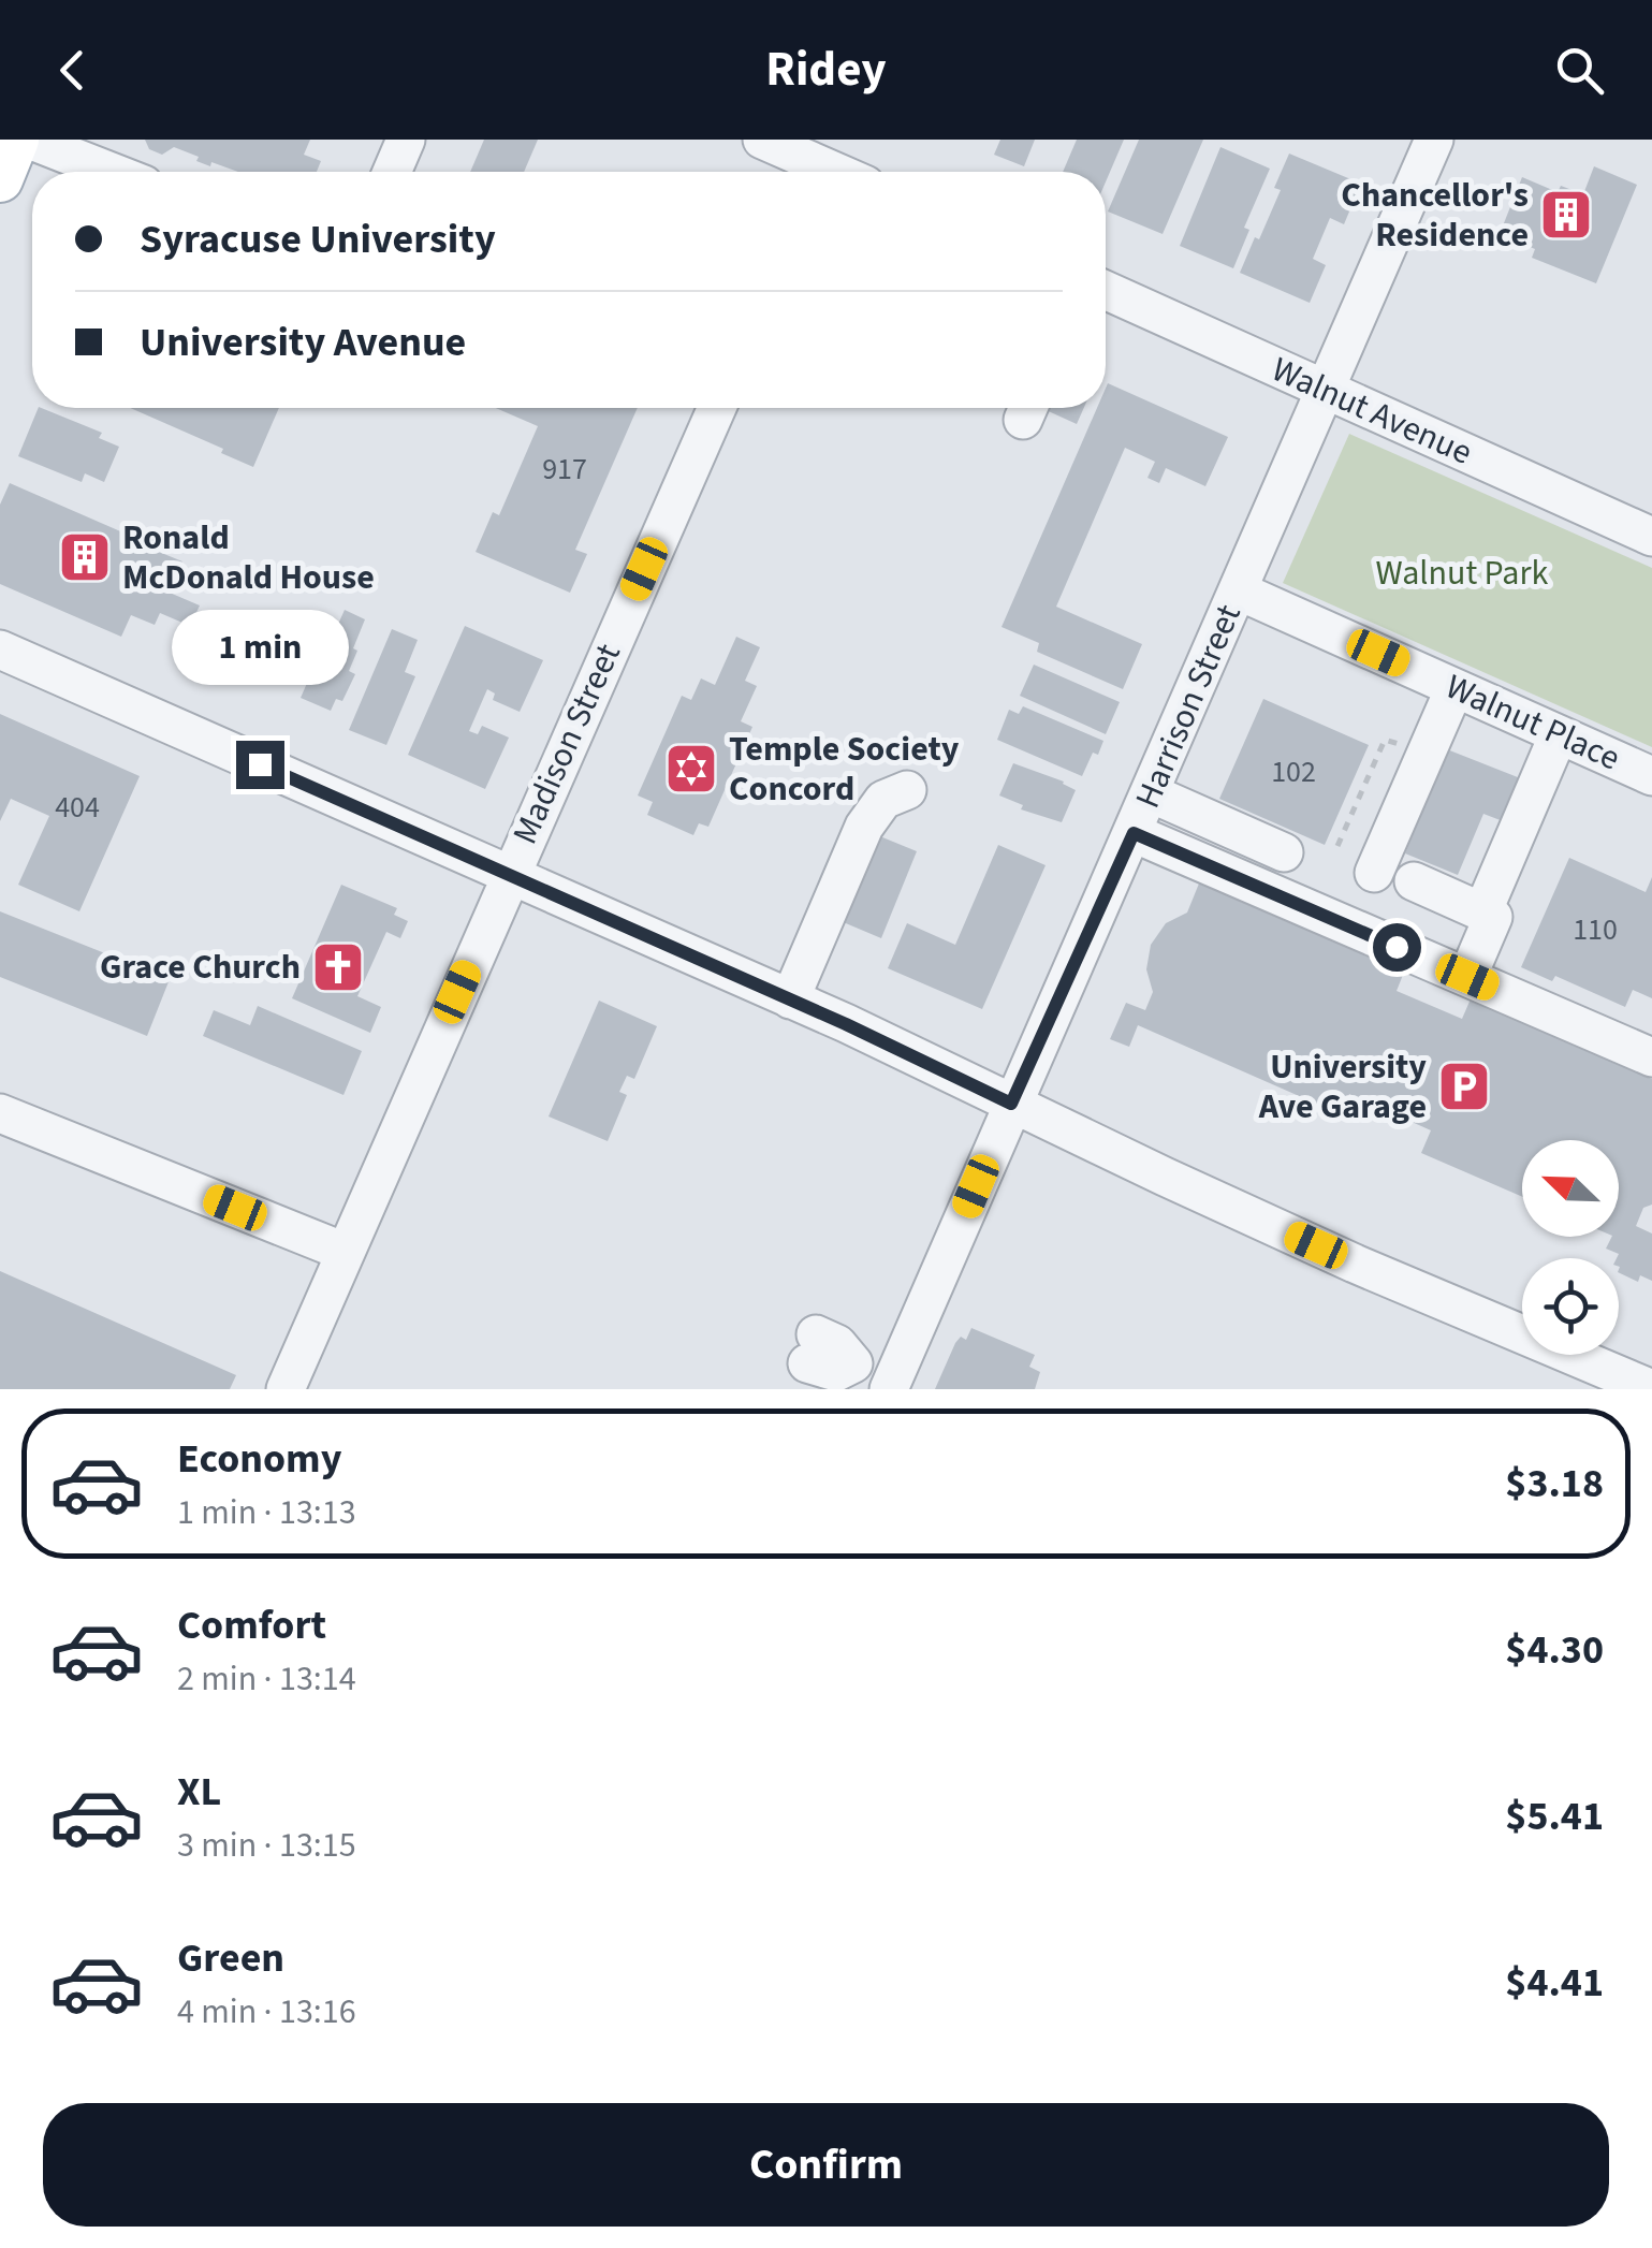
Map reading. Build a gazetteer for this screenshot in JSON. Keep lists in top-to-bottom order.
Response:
{
  "streets": {
    "street": [
      "Walnut Avenue",
      "Harrison Street",
      "Walnut Place",
      "Madison Street"
    ]
  },
  "crossings": [
    ["Walnut Avenue", "Harrison Street"],
    ["Harrison Street", "Walnut Place"]
  ],
  "parks": ["Walnut Park"],
  "places": {
    "building": ["Chancellor's Residence", "Ronald McDonald House"],
    "synagogue": ["Temple Society Concord"],
    "church": ["Grace Church"],
    "parking": ["University Ave Garage"]
  },
  "house_numbers": [
    "917",
    "102",
    "404",
    "110"
  ],
  "north": "top left",
  "page": {
    "header": "Ridey",
    "banner": ["Syracuse University", "University Avenue"],
    "bubble": "1 min",
    "list": [
      {
        "name": "Economy",
        "note": "1 min · 13:13",
        "value": "$3.18"
      },
      {
        "name": "Comfort",
        "note": "2 min · 13:14",
        "value": "$4.30"
      },
      {
        "name": "XL",
        "note": "3 min · 13:15",
        "value": "$5.41"
      },
      {
        "name": "Green",
        "note": "4 min · 13:16",
        "value": "$4.41"
      }
    ],
    "buttons": "Confirm"
  }
}
